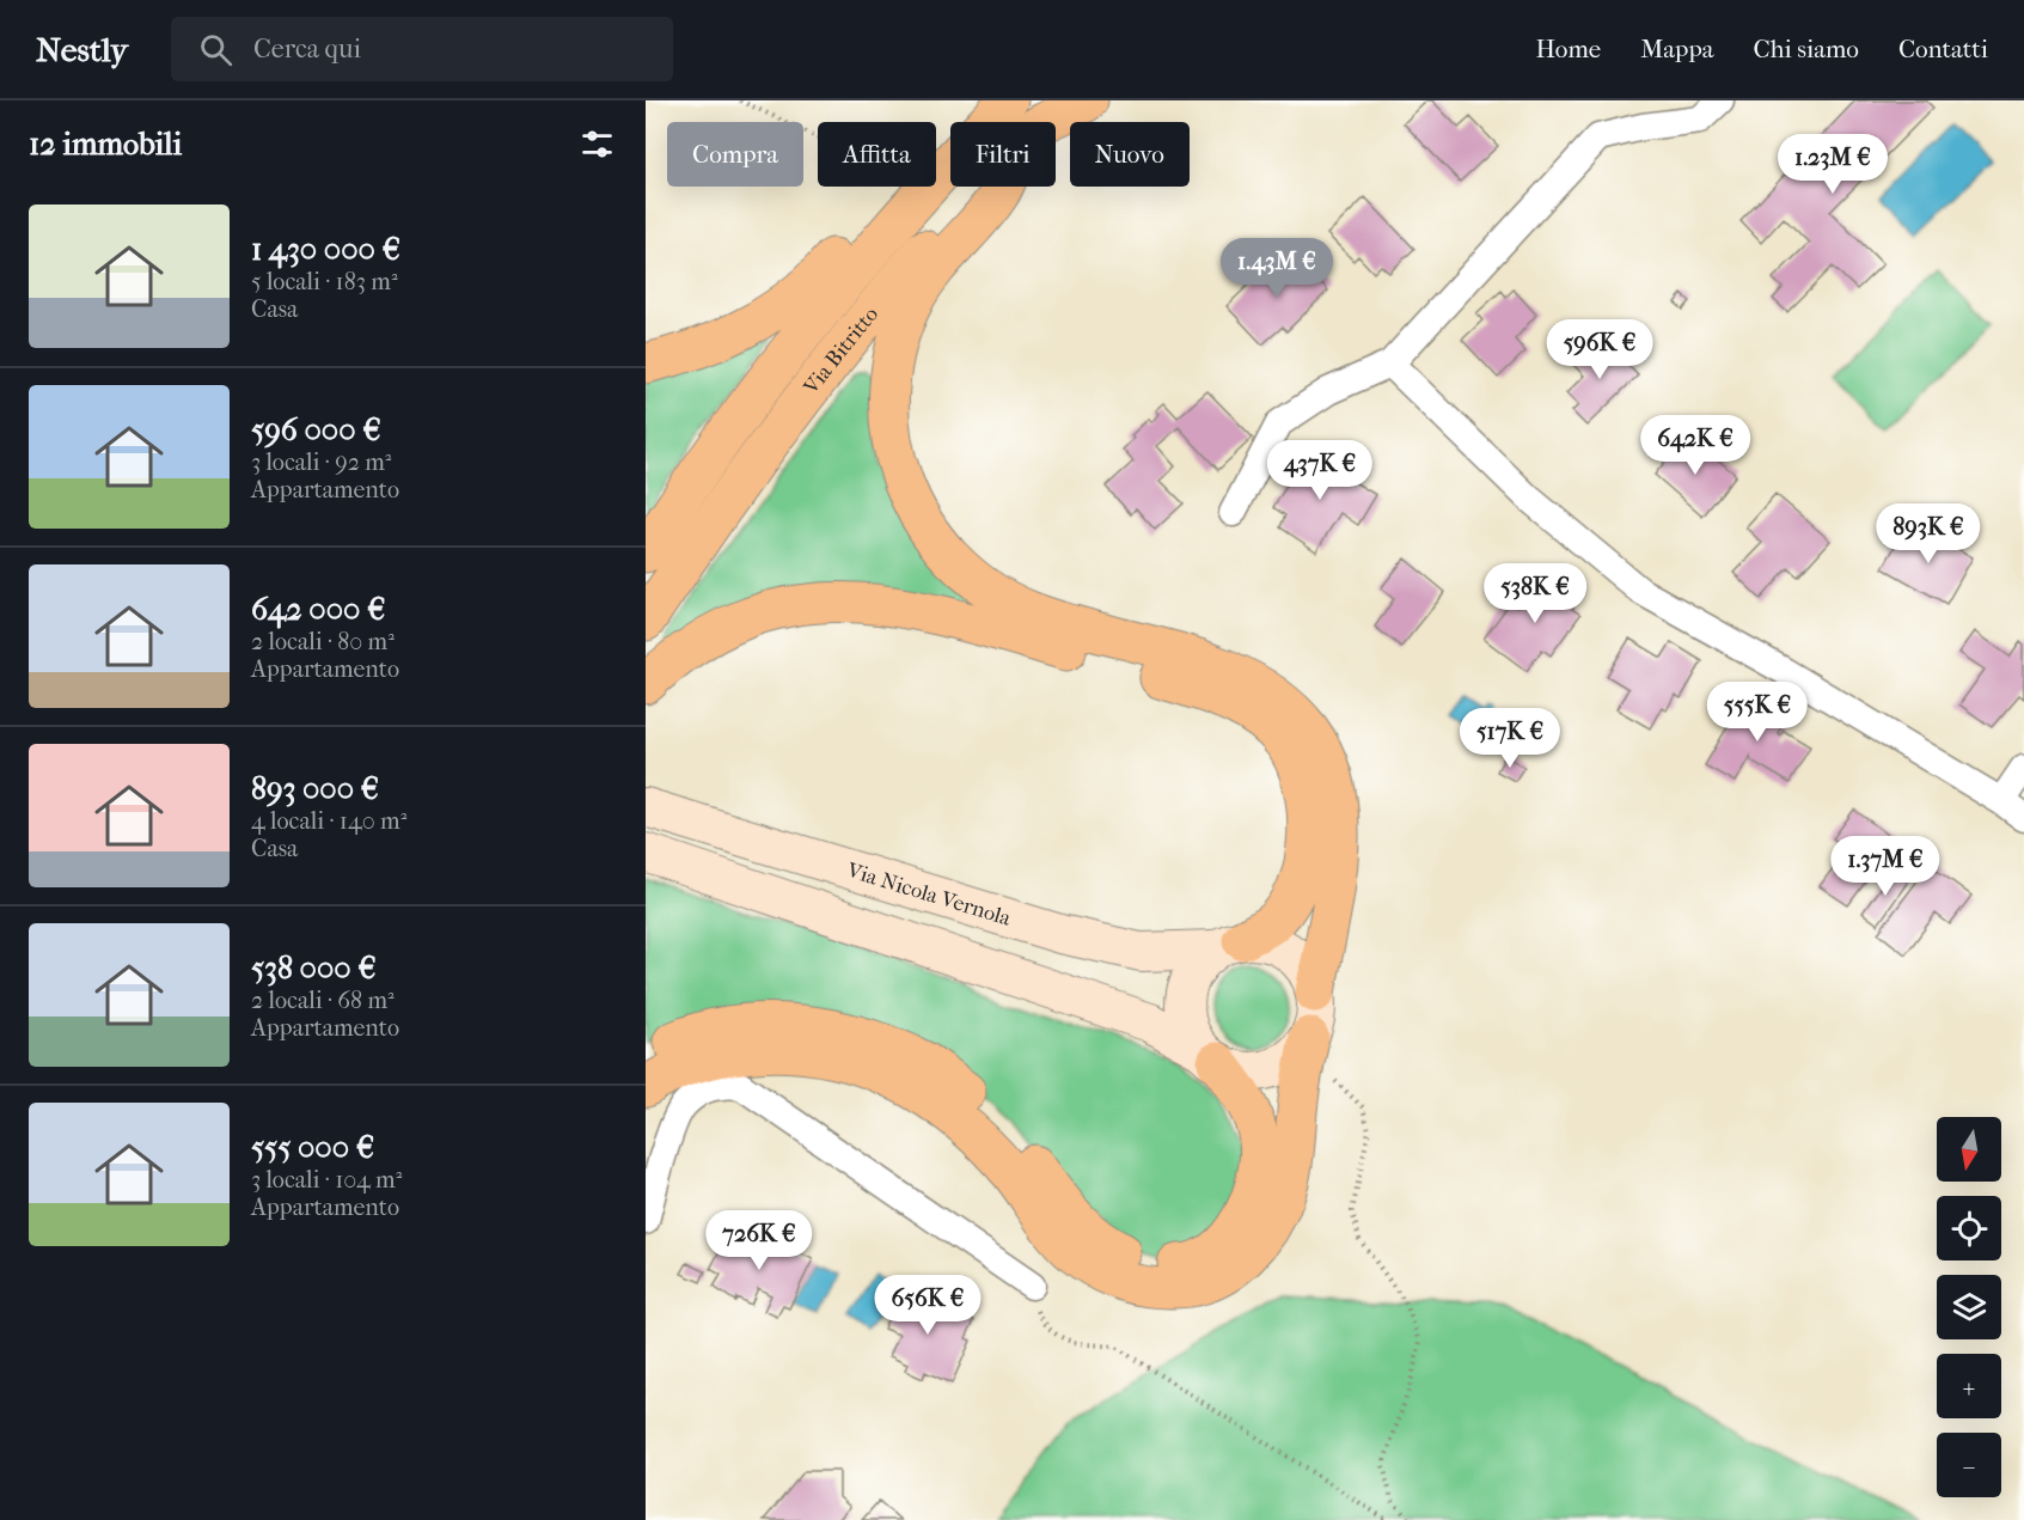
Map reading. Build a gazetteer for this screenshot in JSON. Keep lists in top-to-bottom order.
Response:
{
  "streets": {
    "highway": ["Via Bitritto"],
    "main road": ["Via Nicola Vernola"]
  },
  "north": "bottom",
  "page": {
    "header": "Nestly",
    "search": "Cerca qui",
    "nav": [
      "Home",
      "Mappa",
      "Chi siamo",
      "Contatti"
    ],
    "heading": "12 immobili",
    "chip": [
      "Compra",
      "Affitta",
      "Filtri",
      "Nuovo"
    ],
    "price": [
      "1.23M €",
      "1.43M €",
      "596K €",
      "642K €",
      "437K €",
      "893K €",
      "538K €",
      "555K €",
      "517K €",
      "1.37M €",
      "726K €",
      "656K €"
    ],
    "list": [
      {
        "name": "1 430 000 €",
        "note": "5 locali · 183 m² · Casa"
      },
      {
        "name": "596 000 €",
        "note": "3 locali · 92 m² · Appartamento"
      },
      {
        "name": "642 000 €",
        "note": "2 locali · 80 m² · Appartamento"
      },
      {
        "name": "893 000 €",
        "note": "4 locali · 140 m² · Casa"
      },
      {
        "name": "538 000 €",
        "note": "2 locali · 68 m² · Appartamento"
      },
      {
        "name": "555 000 €",
        "note": "3 locali · 104 m² · Appartamento"
      }
    ],
    "map_buttons": ["+", "−"]
  }
}
